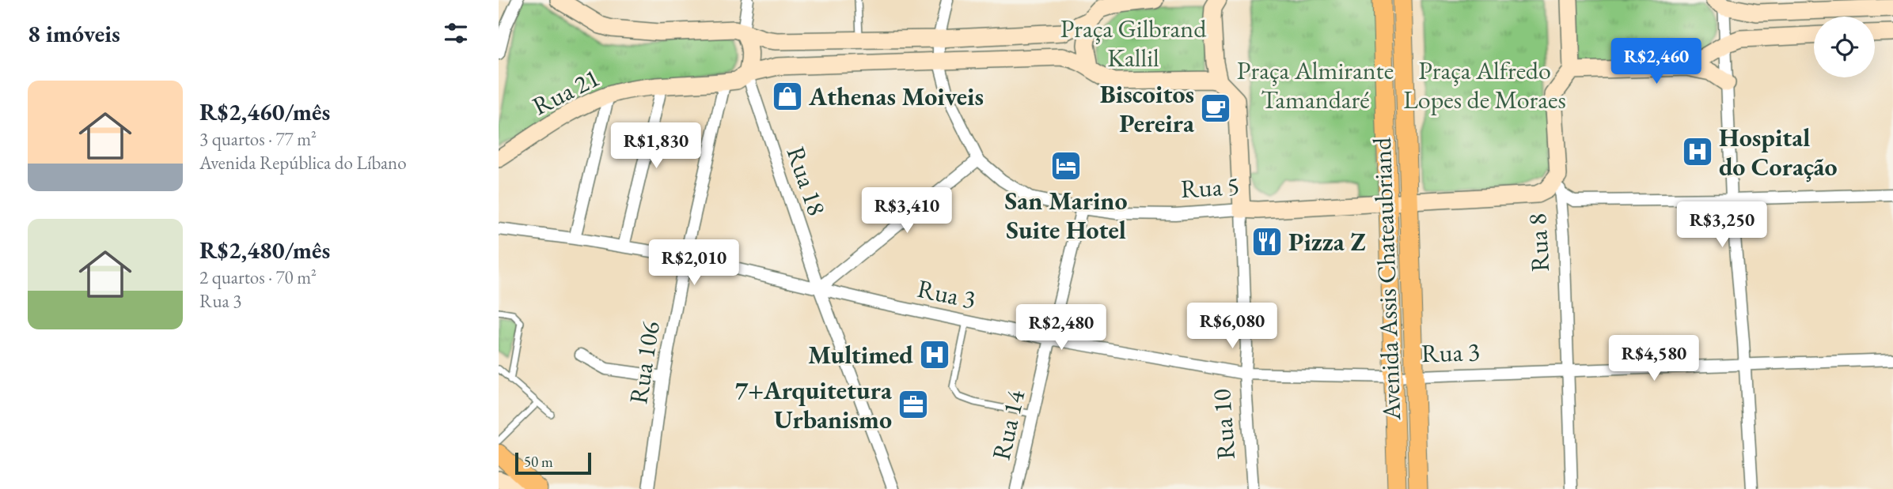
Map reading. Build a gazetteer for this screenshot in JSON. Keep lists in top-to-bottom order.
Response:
{
  "streets": {
    "main road": [
      "Rua 21",
      "Rua 5",
      "Rua 8",
      "Avenida Assis Chateaubriand",
      "Rua 10"
    ],
    "street": [
      "Rua 18",
      "Rua 3",
      "Rua 106",
      "Rua 14"
    ]
  },
  "crossings": [
    ["Rua 21", "Rua 18"],
    ["Rua 21", "Rua 5"],
    ["Rua 21", "Rua 106"],
    ["Rua 21", "Rua 10"],
    ["Rua 18", "Rua 3"],
    ["Rua 5", "Rua 8"],
    ["Rua 5", "Avenida Assis Chateaubriand"],
    ["Rua 5", "Rua 10"],
    ["Rua 5", "Rua 14"],
    ["Rua 8", "Rua 3"],
    ["Avenida Assis Chateaubriand", "Rua 3"],
    ["Rua 3", "Rua 106"],
    ["Rua 3", "Rua 10"],
    ["Rua 3", "Rua 14"]
  ],
  "parks": ["Praça Gilbrand Kallil", "Praça Almirante Tamandaré", "Praça Alfredo Lopes de Moraes"],
  "places": {
    "shop": ["Athenas Moiveis"],
    "cafe": ["Biscoitos Pereira"],
    "hospital": ["Hospital do Coração", "Multimed"],
    "hotel": ["San Marino Suite Hotel"],
    "restaurant": ["Pizza Z"],
    "office": ["7+Arquitetura Urbanismo"]
  },
  "scale_bar": "50 m",
  "page": {
    "heading": "8 imóveis",
    "price": [
      "R$2,460",
      "R$1,830",
      "R$3,410",
      "R$3,250",
      "R$2,010",
      "R$6,080",
      "R$2,480",
      "R$4,580"
    ],
    "list": [
      {
        "name": "R$2,460/mês",
        "note": "3 quartos · 77 m² · Avenida República do Líbano"
      },
      {
        "name": "R$2,480/mês",
        "note": "2 quartos · 70 m² · Rua 3"
      }
    ],
    "scale": "50 m"
  }
}
